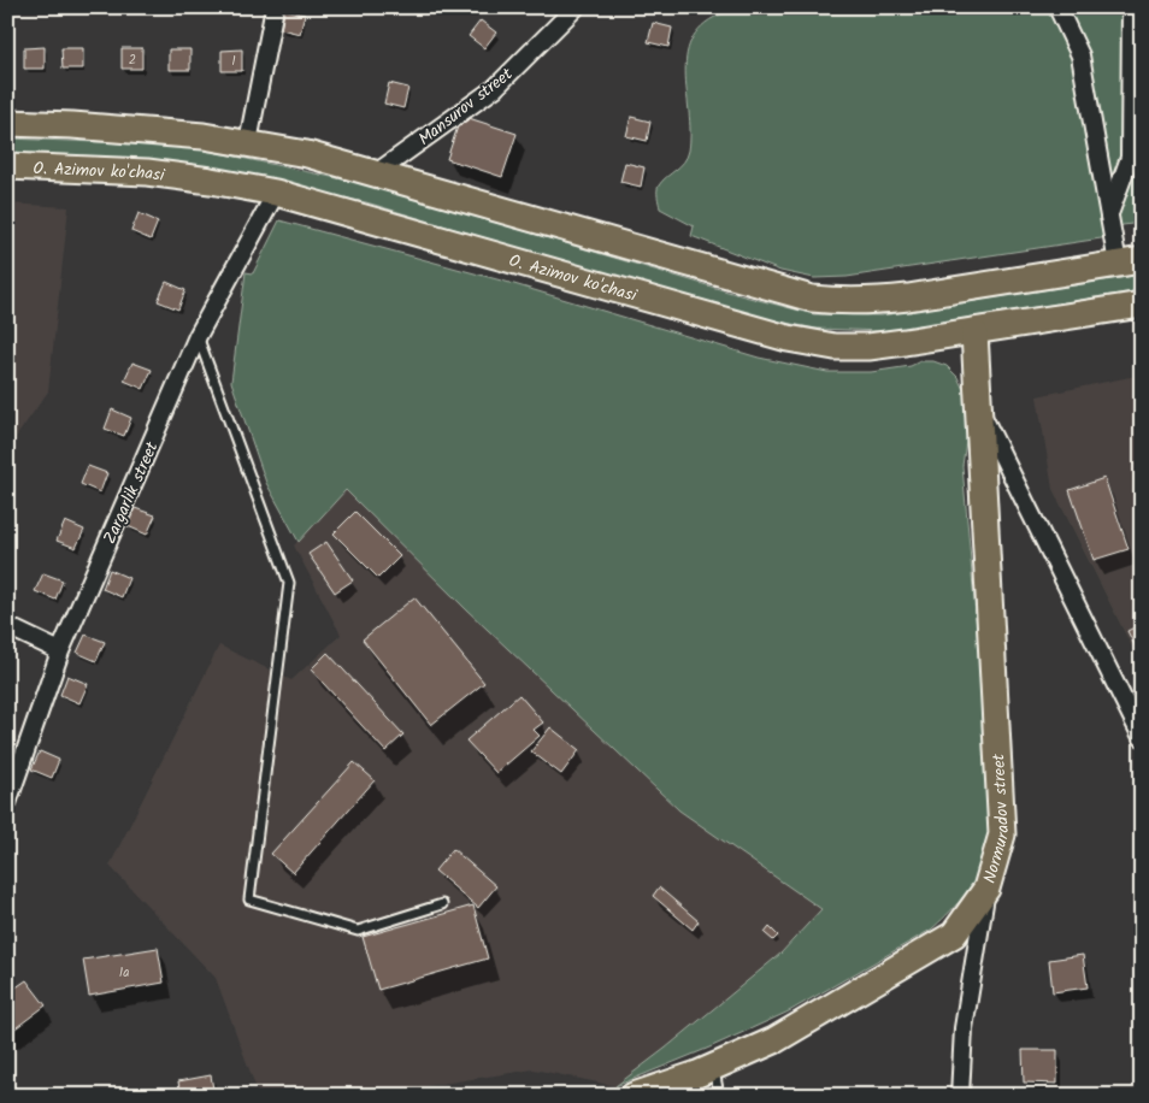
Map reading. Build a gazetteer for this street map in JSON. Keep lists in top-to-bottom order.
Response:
{
  "streets": {
    "main road": ["O. Azimov ko'chasi", "Normuradov street"],
    "street": ["Mansurov street", "Zargarlik street"]
  },
  "crossings": [
    ["O. Azimov ko'chasi", "Zargarlik street"],
    ["O. Azimov ko'chasi", "Normuradov street"]
  ],
  "house_numbers": ["2", "1", "1a"]
}
